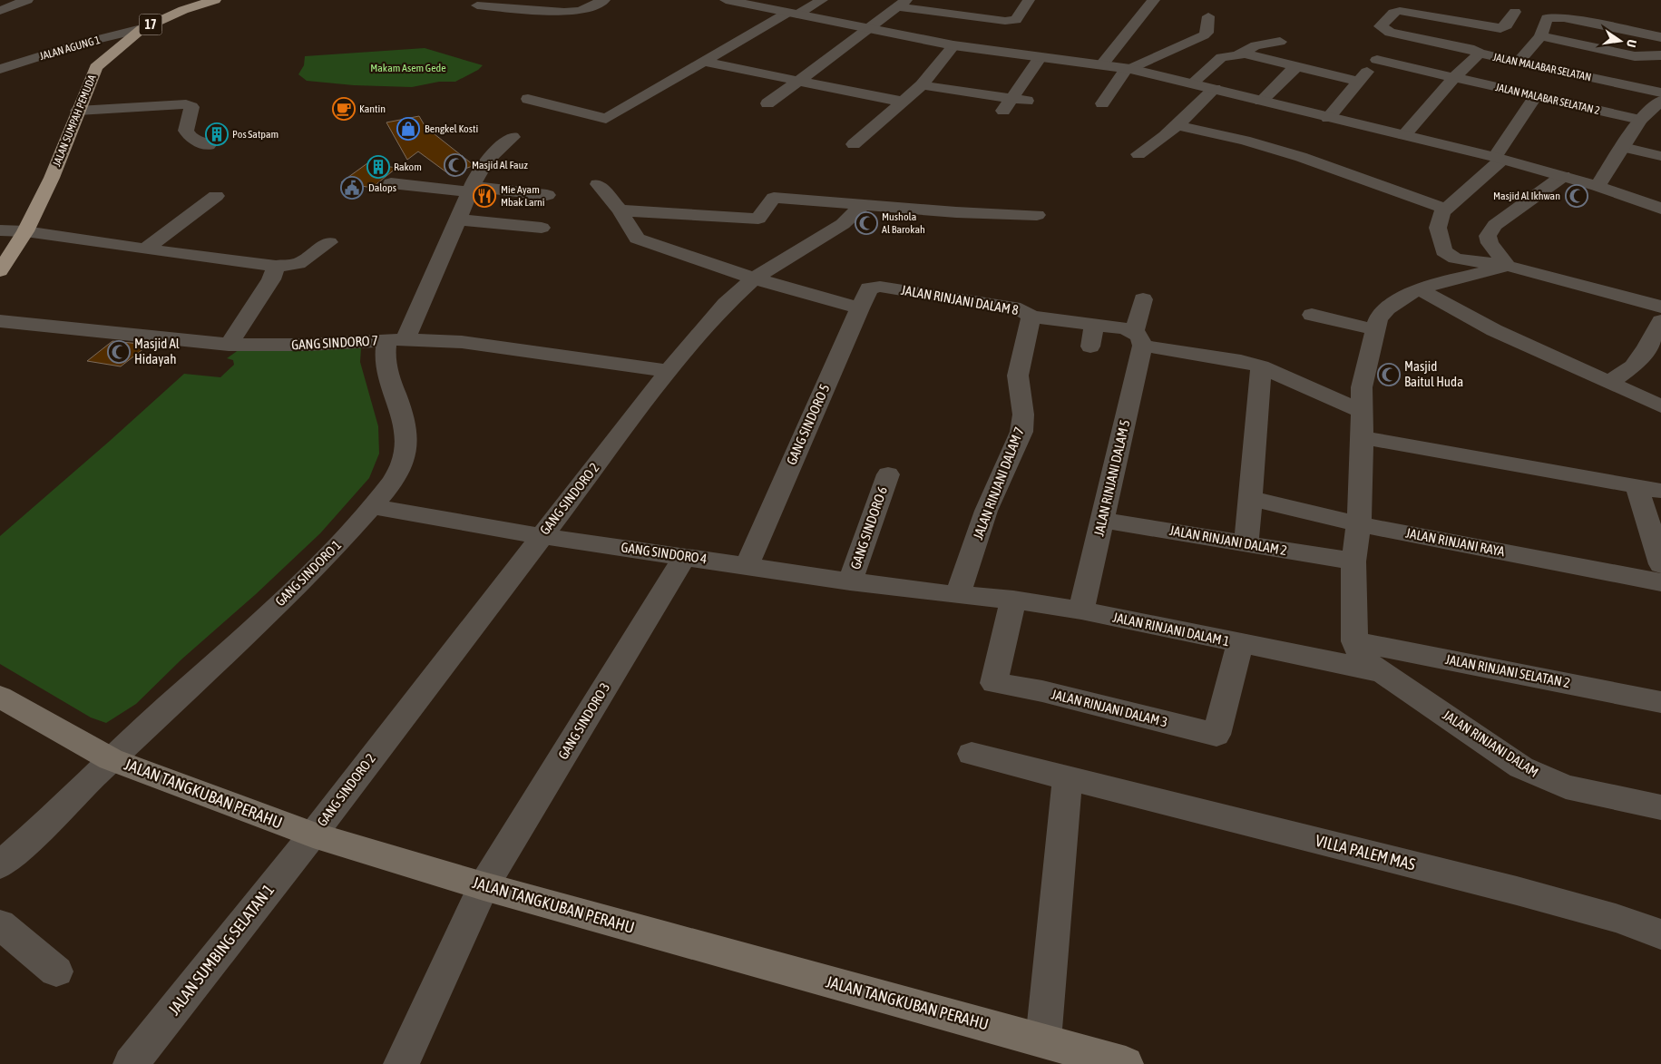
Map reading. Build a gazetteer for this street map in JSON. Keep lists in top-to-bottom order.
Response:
{
  "streets": {
    "highway": ["17", "JALAN SUMPAH PEMUDA"],
    "main road": ["JALAN TANGKUBAN PERAHU"],
    "street": [
      "JALAN AGUNG 1",
      "JALAN MALABAR SELATAN",
      "JALAN MALABAR SELATAN 2",
      "JALAN RINJANI DALAM 8",
      "GANG SINDORO 7",
      "GANG SINDORO 5",
      "JALAN RINJANI DALAM 5",
      "JALAN RINJANI DALAM 7",
      "GANG SINDORO 2",
      "GANG SINDORO 6",
      "JALAN RINJANI DALAM 2",
      "JALAN RINJANI RAYA",
      "GANG SINDORO 4",
      "GANG SINDORO 1",
      "JALAN RINJANI DALAM 1",
      "JALAN RINJANI SELATAN 2",
      "JALAN RINJANI DALAM 3",
      "GANG SINDORO 3",
      "JALAN RINJANI DALAM",
      "VILLA PALEM MAS",
      "JALAN SUMBING SELATAN 1"
    ]
  },
  "crossings": [
    ["JALAN AGUNG 1", "JALAN SUMPAH PEMUDA"],
    ["JALAN MALABAR SELATAN", "JALAN MALABAR SELATAN 2"],
    ["JALAN RINJANI DALAM 8", "GANG SINDORO 5"],
    ["JALAN RINJANI DALAM 8", "JALAN RINJANI DALAM 5"],
    ["JALAN RINJANI DALAM 8", "JALAN RINJANI DALAM 7"],
    ["GANG SINDORO 7", "GANG SINDORO 2"],
    ["GANG SINDORO 7", "GANG SINDORO 1"],
    ["GANG SINDORO 5", "GANG SINDORO 4"],
    ["JALAN RINJANI DALAM 5", "JALAN RINJANI DALAM 2"],
    ["JALAN RINJANI DALAM 5", "JALAN RINJANI DALAM 1"],
    ["JALAN RINJANI DALAM 7", "GANG SINDORO 4"],
    ["JALAN RINJANI DALAM 7", "JALAN RINJANI DALAM 1"],
    ["GANG SINDORO 2", "GANG SINDORO 4"],
    ["GANG SINDORO 2", "JALAN TANGKUBAN PERAHU"],
    ["GANG SINDORO 2", "JALAN SUMBING SELATAN 1"],
    ["GANG SINDORO 6", "GANG SINDORO 4"],
    ["GANG SINDORO 4", "GANG SINDORO 1"],
    ["GANG SINDORO 4", "JALAN RINJANI DALAM 1"],
    ["GANG SINDORO 4", "GANG SINDORO 3"],
    ["GANG SINDORO 1", "JALAN TANGKUBAN PERAHU"],
    ["JALAN RINJANI DALAM 1", "JALAN RINJANI DALAM 3"],
    ["JALAN RINJANI DALAM 1", "JALAN RINJANI DALAM"],
    ["JALAN RINJANI SELATAN 2", "JALAN RINJANI DALAM"],
    ["GANG SINDORO 3", "JALAN TANGKUBAN PERAHU"],
    ["JALAN TANGKUBAN PERAHU", "JALAN SUMBING SELATAN 1"]
  ],
  "parks": ["Makam Asem Gede"],
  "places": {
    "cafe": ["Kantin"],
    "shop": ["Bengkel Kosti"],
    "building": ["Pos Satpam", "Rakom"],
    "mosque": [
      "Masjid Al Fauz",
      "Masjid Al Ikhwan",
      "Mushola Al Barokah",
      "Masjid Al Hidayah",
      "Masjid Baitul Huda"
    ],
    "public building": ["Dalops"],
    "restaurant": ["Mie Ayam Mbak Larni"]
  },
  "north": "right"
}
